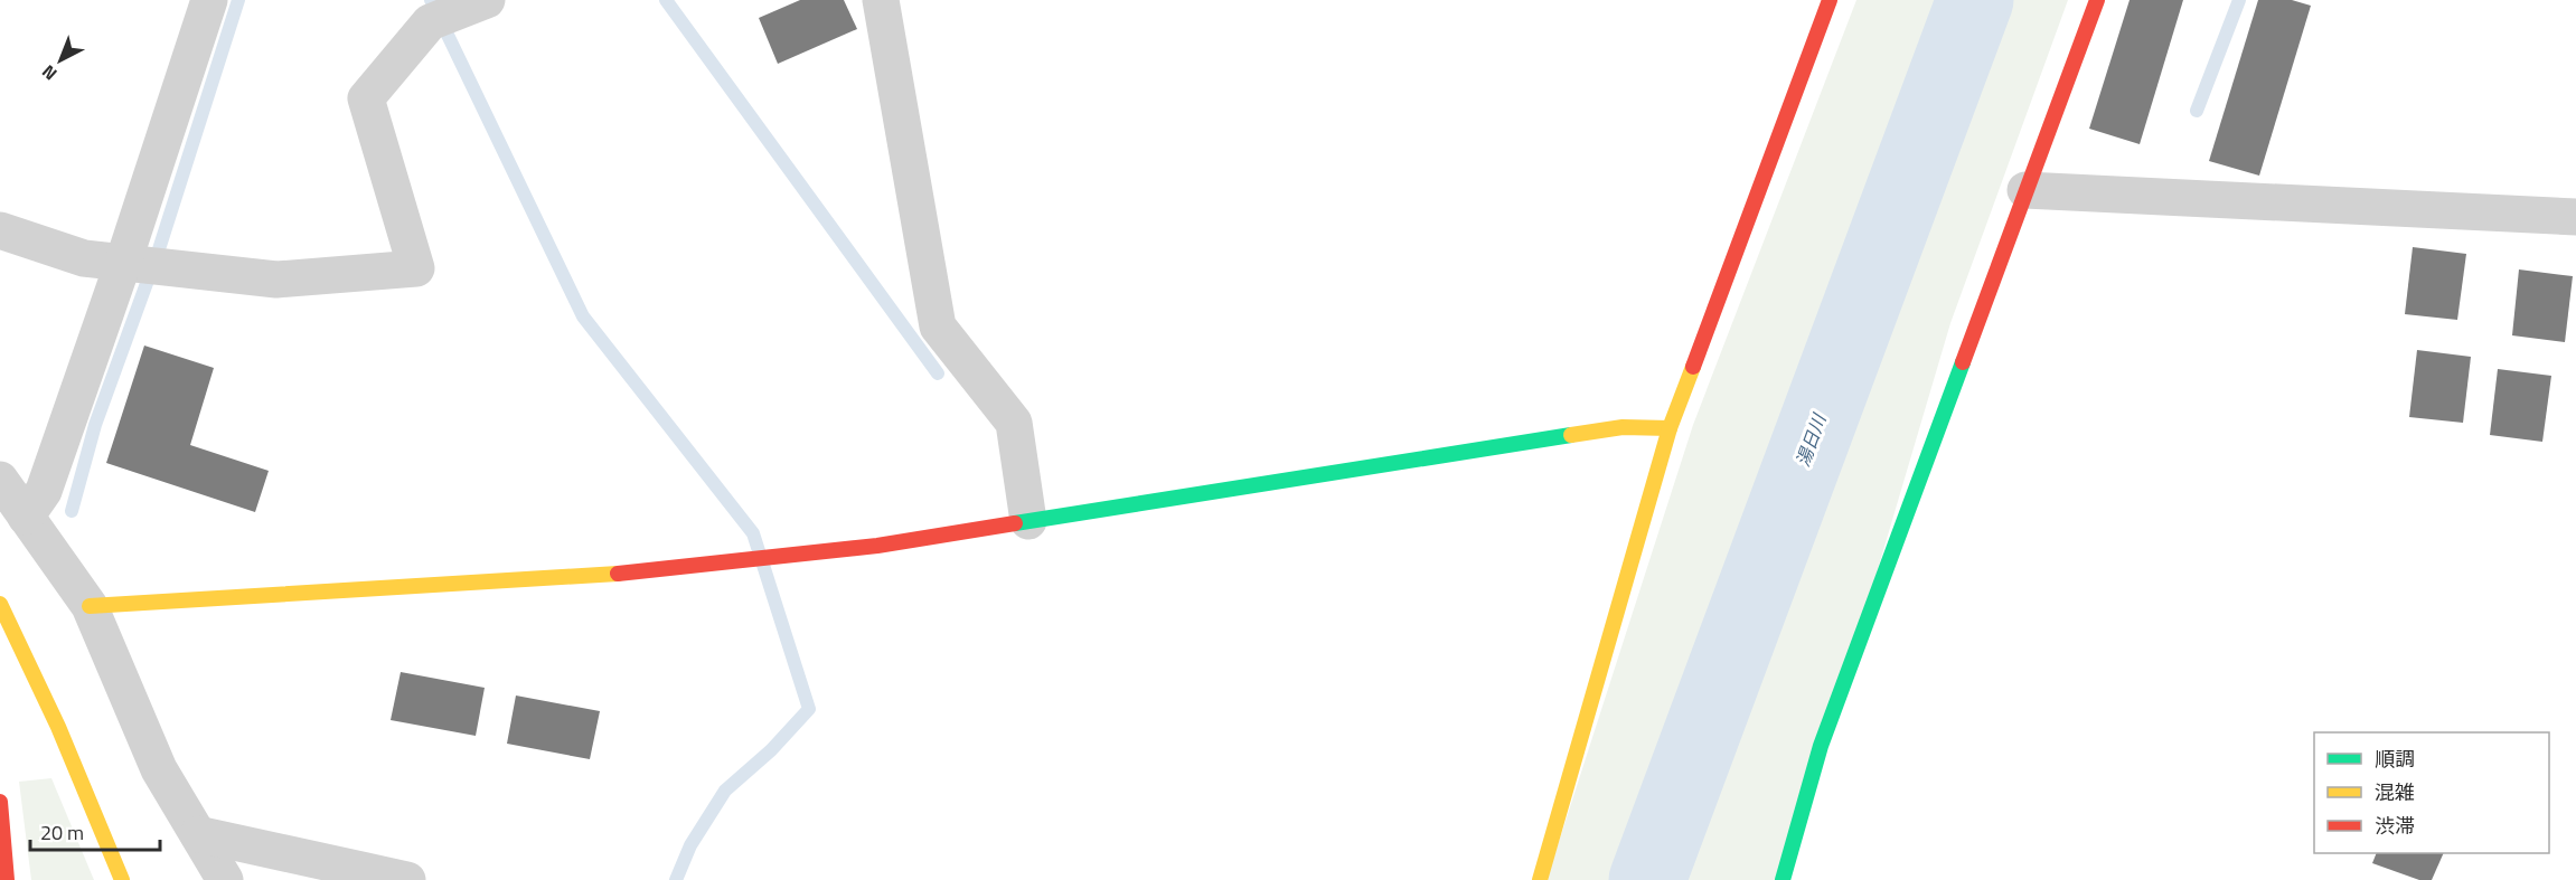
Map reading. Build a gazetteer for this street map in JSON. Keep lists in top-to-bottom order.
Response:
{
  "water": ["湯日川"],
  "legend": ["順調", "混雑", "渋滞"],
  "scale_bar": "20 m",
  "north": "bottom left"
}
